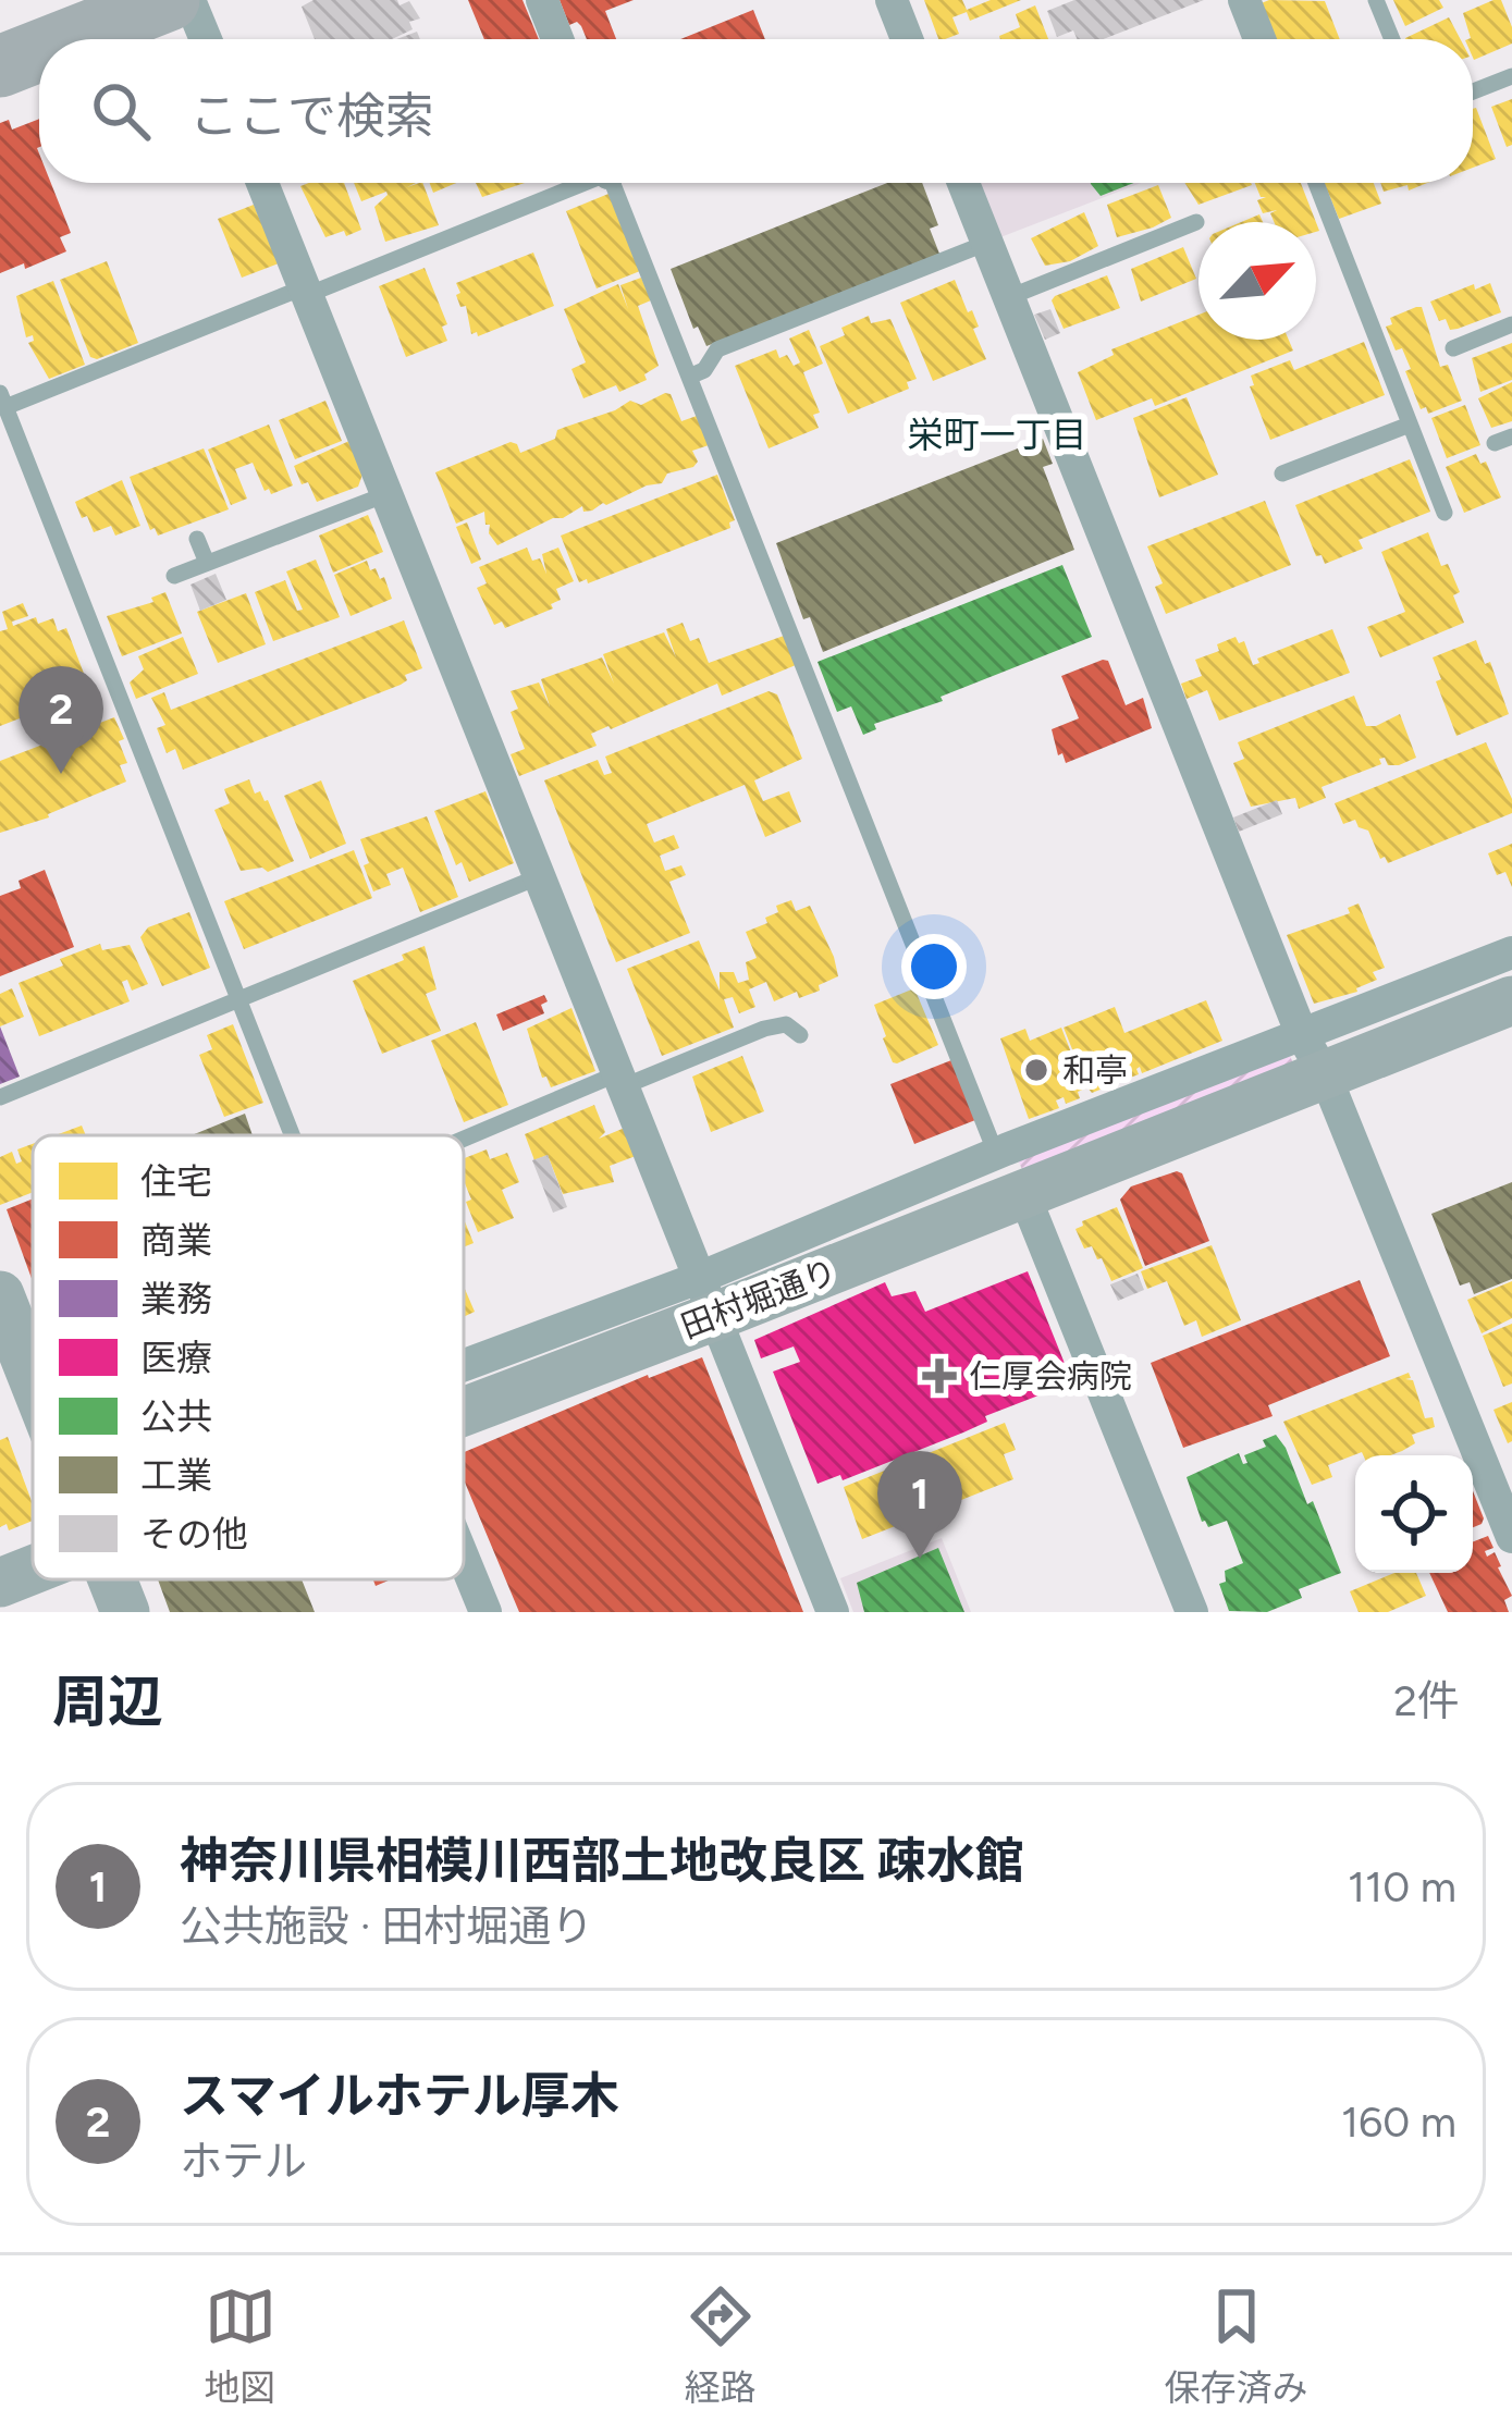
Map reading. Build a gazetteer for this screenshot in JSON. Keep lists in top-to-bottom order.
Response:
{
  "streets": {
    "street": ["田村堀通り"]
  },
  "districts": ["栄町一丁目"],
  "places": {
    "other": ["和亭"],
    "health": ["仁厚会病院"]
  },
  "legend": [
    "住宅",
    "商業",
    "業務",
    "医療",
    "公共",
    "工業",
    "その他"
  ],
  "north": "top right",
  "page": {
    "search": "ここで検索",
    "pins": ["2", "1"],
    "heading": ["周辺", "2件"],
    "list": [
      {
        "mark": "1",
        "name": "神奈川県相模川西部土地改良区 疎水館",
        "note": "公共施設 · 田村堀通り",
        "value": "110 m"
      },
      {
        "mark": "2",
        "name": "スマイルホテル厚木",
        "note": "ホテル",
        "value": "160 m"
      }
    ],
    "nav": ["地図", "経路", "保存済み"]
  }
}
